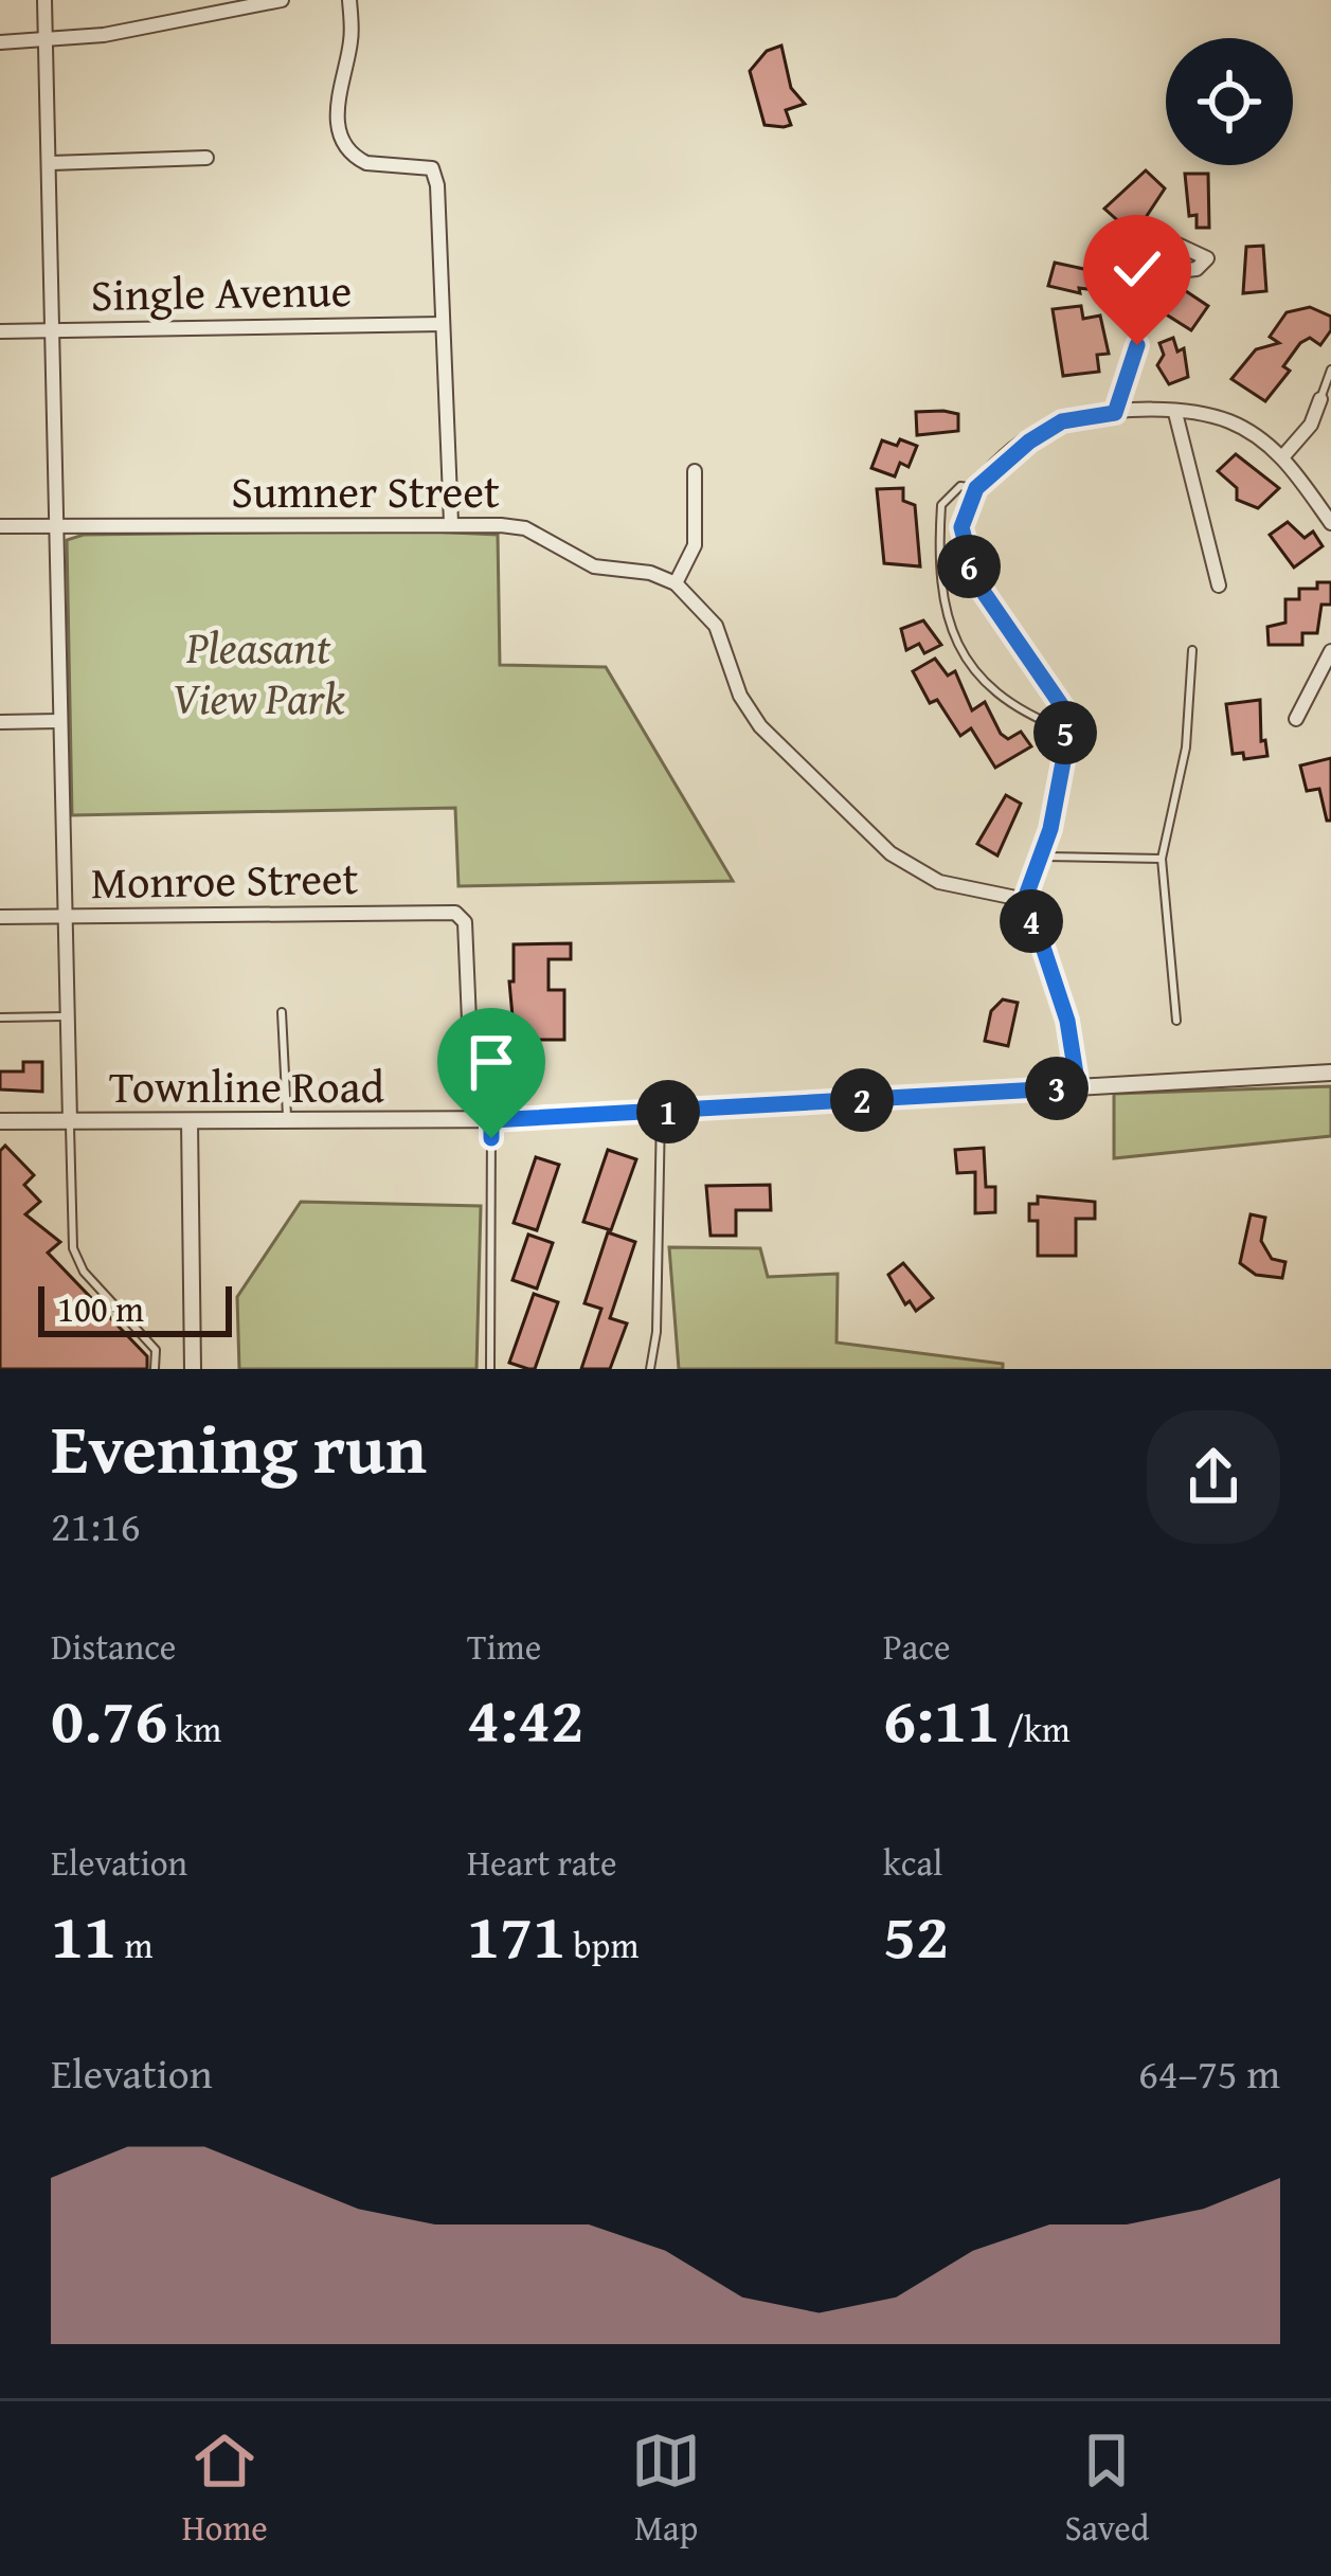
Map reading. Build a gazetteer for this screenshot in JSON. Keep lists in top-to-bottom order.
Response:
{
  "streets": {
    "street": [
      "Single Avenue",
      "Sumner Street",
      "Monroe Street",
      "Townline Road"
    ]
  },
  "crossings": [
    ["Monroe Street", "Townline Road"]
  ],
  "parks": ["Pleasant View Park"],
  "scale_bar": "100 m",
  "page": {
    "pins": [
      "6",
      "5",
      "4",
      "3",
      "2",
      "1"
    ],
    "scale": "100 m",
    "heading": ["Evening run", "21:16"],
    "stats": [
      ["Distance", "0.76 km"],
      ["Time", "4:42"],
      ["Pace", "6:11 /km"],
      ["Elevation", "11 m"],
      ["Heart rate", "171 bpm"],
      ["kcal", "52"]
    ],
    "chart": ["Elevation", "64–75 m"],
    "tabs": ["Home", "Map", "Saved"]
  }
}
